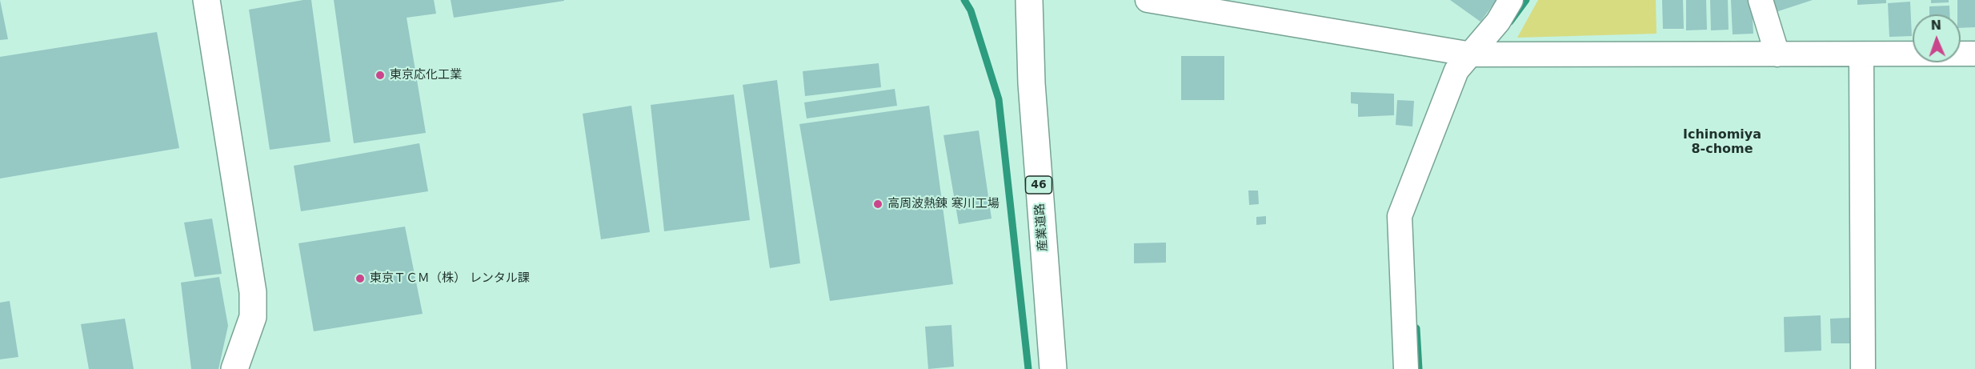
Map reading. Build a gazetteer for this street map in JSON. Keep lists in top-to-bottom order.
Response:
{
  "streets": {
    "street": ["46", "産業道路"]
  },
  "districts": ["Ichinomiya 8-chome"],
  "places": ["東京応化工業", "高周波熱錬 寒川工場", "東京ＴＣＭ（株） レンタル課"],
  "north": "top"
}
